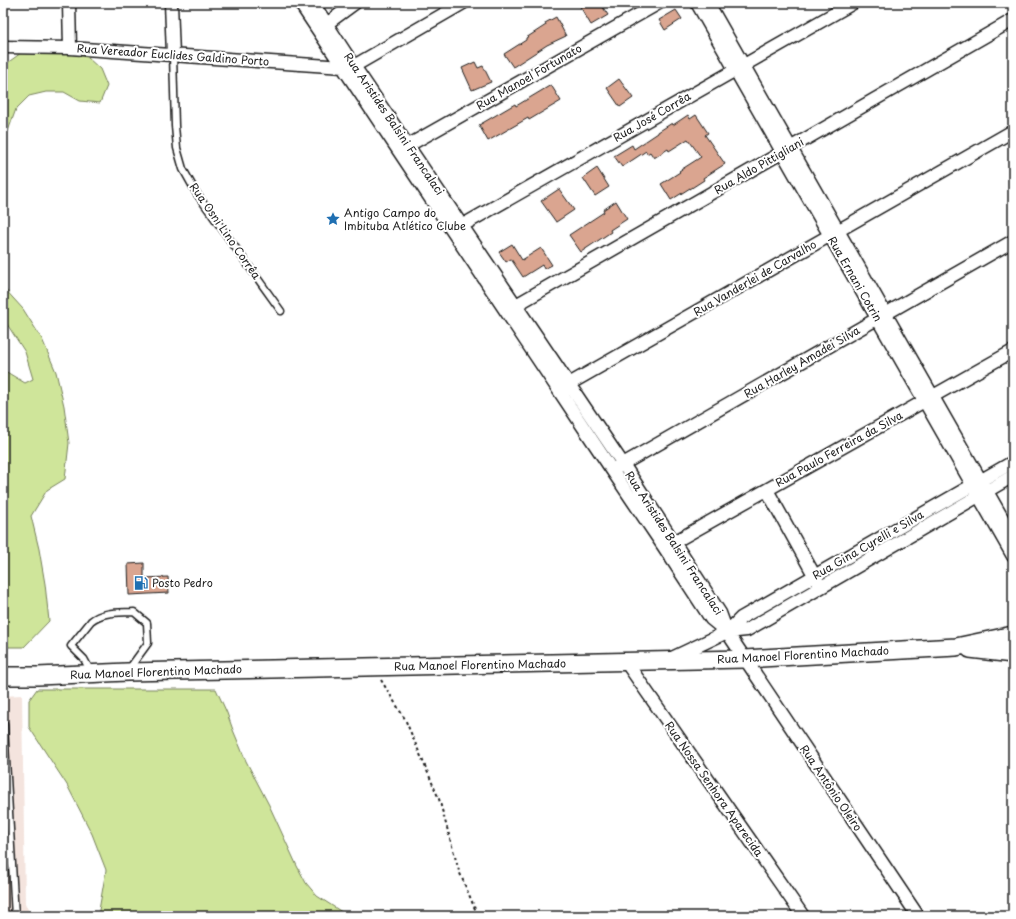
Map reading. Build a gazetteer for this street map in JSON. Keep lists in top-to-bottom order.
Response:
{
  "streets": {
    "main road": ["Rua Manoel Florentino Machado"],
    "street": [
      "Rua Vereador Euclides Galdino Porto",
      "Rua Manoel Fortunato",
      "Rua José Corrêa",
      "Rua Aristides Balsini Francalaci",
      "Rua Aldo Pittigliani",
      "Rua Osni Lino Corrêa",
      "Rua Vanderlei de Carvalho",
      "Rua Ernani Cotrin",
      "Rua Harley Amadei Silva",
      "Rua Paulo Ferreira da Silva",
      "Rua Gina Cyrelli e Silva",
      "Rua Antônio Oleiro",
      "Rua Nossa Senhora Aparecida"
    ]
  },
  "crossings": [
    ["Rua Vereador Euclides Galdino Porto", "Rua Aristides Balsini Francalaci"],
    ["Rua Vereador Euclides Galdino Porto", "Rua Osni Lino Corrêa"],
    ["Rua Manoel Fortunato", "Rua Aristides Balsini Francalaci"],
    ["Rua José Corrêa", "Rua Aristides Balsini Francalaci"],
    ["Rua José Corrêa", "Rua Ernani Cotrin"],
    ["Rua Aristides Balsini Francalaci", "Rua Aldo Pittigliani"],
    ["Rua Aristides Balsini Francalaci", "Rua Vanderlei de Carvalho"],
    ["Rua Aristides Balsini Francalaci", "Rua Harley Amadei Silva"],
    ["Rua Aristides Balsini Francalaci", "Rua Paulo Ferreira da Silva"],
    ["Rua Aristides Balsini Francalaci", "Rua Gina Cyrelli e Silva"],
    ["Rua Aristides Balsini Francalaci", "Rua Manoel Florentino Machado"],
    ["Rua Aristides Balsini Francalaci", "Rua Antônio Oleiro"],
    ["Rua Aldo Pittigliani", "Rua Ernani Cotrin"],
    ["Rua Vanderlei de Carvalho", "Rua Ernani Cotrin"],
    ["Rua Ernani Cotrin", "Rua Harley Amadei Silva"],
    ["Rua Ernani Cotrin", "Rua Paulo Ferreira da Silva"],
    ["Rua Ernani Cotrin", "Rua Gina Cyrelli e Silva"],
    ["Rua Gina Cyrelli e Silva", "Rua Manoel Florentino Machado"],
    ["Rua Manoel Florentino Machado", "Rua Antônio Oleiro"],
    ["Rua Manoel Florentino Machado", "Rua Nossa Senhora Aparecida"]
  ],
  "places": {
    "place": ["Antigo Campo do Imbituba Atlético Clube"],
    "fuel station": ["Posto Pedro"]
  }
}
